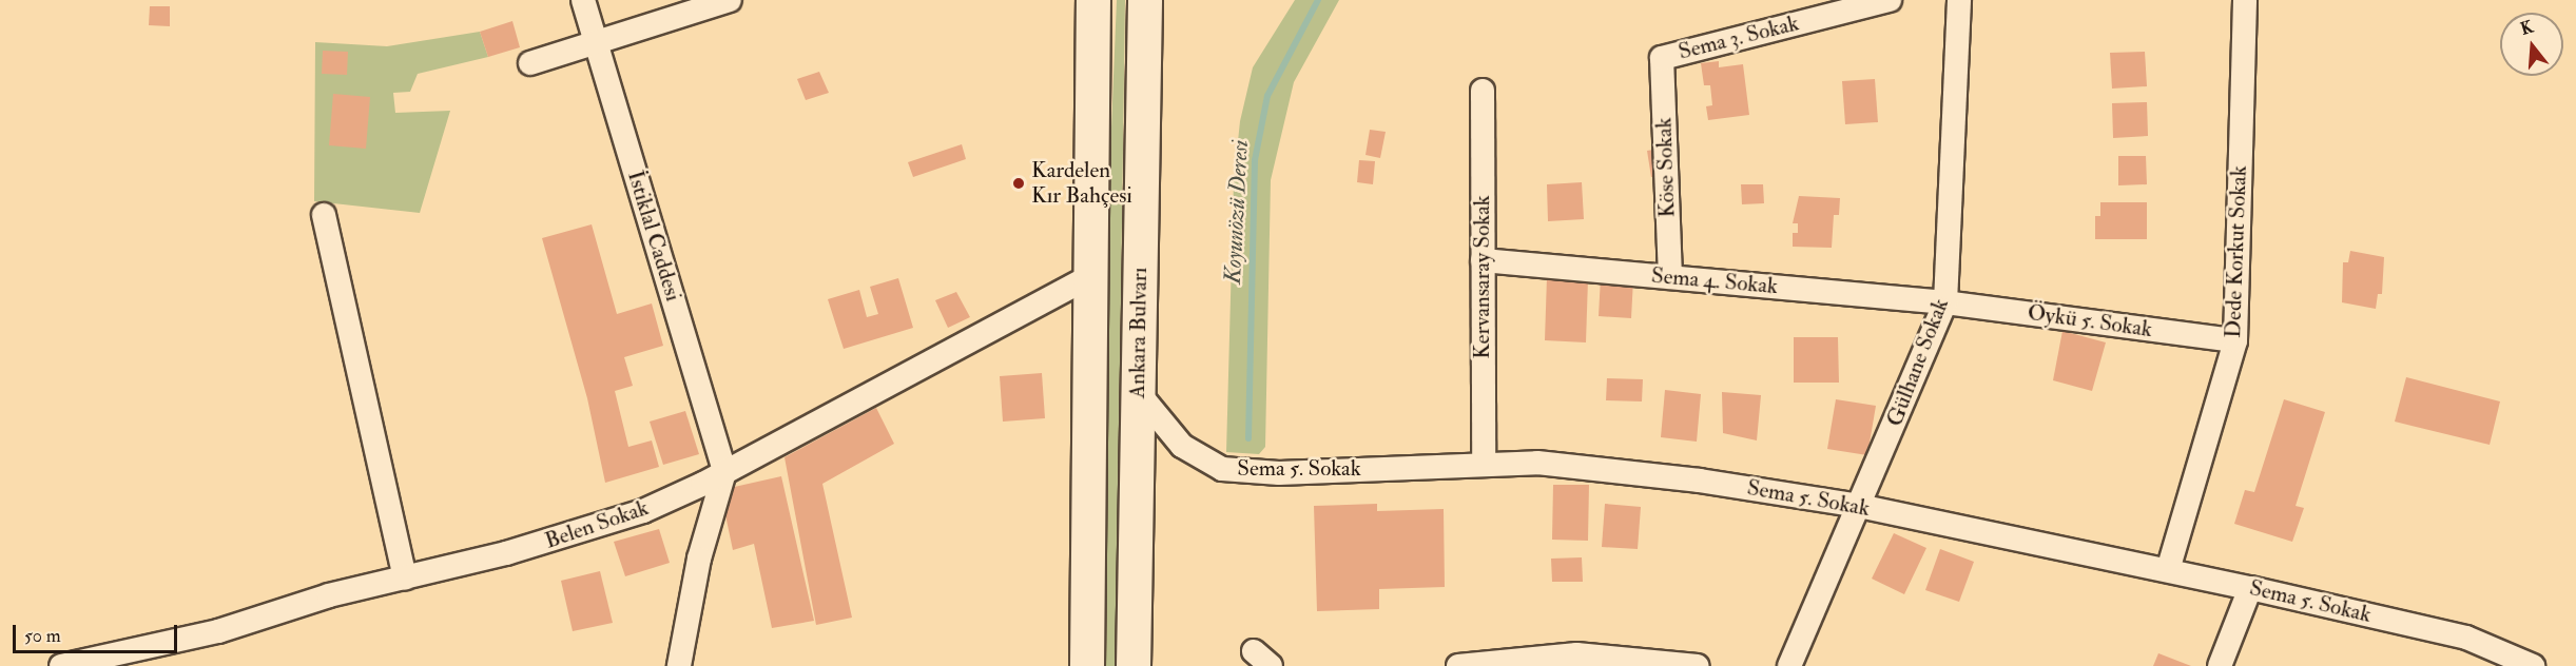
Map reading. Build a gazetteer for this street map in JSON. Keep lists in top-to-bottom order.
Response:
{
  "streets": {
    "main road": ["Ankara Bulvarı"],
    "street": [
      "Sema 3. Sokak",
      "Köse Sokak",
      "İstiklal Caddesi",
      "Dede Korkut Sokak",
      "Kervansaray Sokak",
      "Sema 4. Sokak",
      "Öykü 5. Sokak",
      "Gülhane Sokak",
      "Sema 5. Sokak",
      "Belen Sokak"
    ]
  },
  "crossings": [
    ["Sema 3. Sokak", "Köse Sokak"],
    ["Köse Sokak", "Sema 4. Sokak"],
    ["İstiklal Caddesi", "Belen Sokak"],
    ["Dede Korkut Sokak", "Öykü 5. Sokak"],
    ["Dede Korkut Sokak", "Sema 5. Sokak"],
    ["Kervansaray Sokak", "Sema 4. Sokak"],
    ["Kervansaray Sokak", "Sema 5. Sokak"],
    ["Sema 4. Sokak", "Öykü 5. Sokak"],
    ["Sema 4. Sokak", "Gülhane Sokak"],
    ["Öykü 5. Sokak", "Gülhane Sokak"],
    ["Ankara Bulvarı", "Sema 5. Sokak"],
    ["Gülhane Sokak", "Sema 5. Sokak"]
  ],
  "water": ["Koyunözü Deresi"],
  "places": ["Kardelen Kır Bahçesi"],
  "scale_bar": "50 m",
  "north": "top"
}
